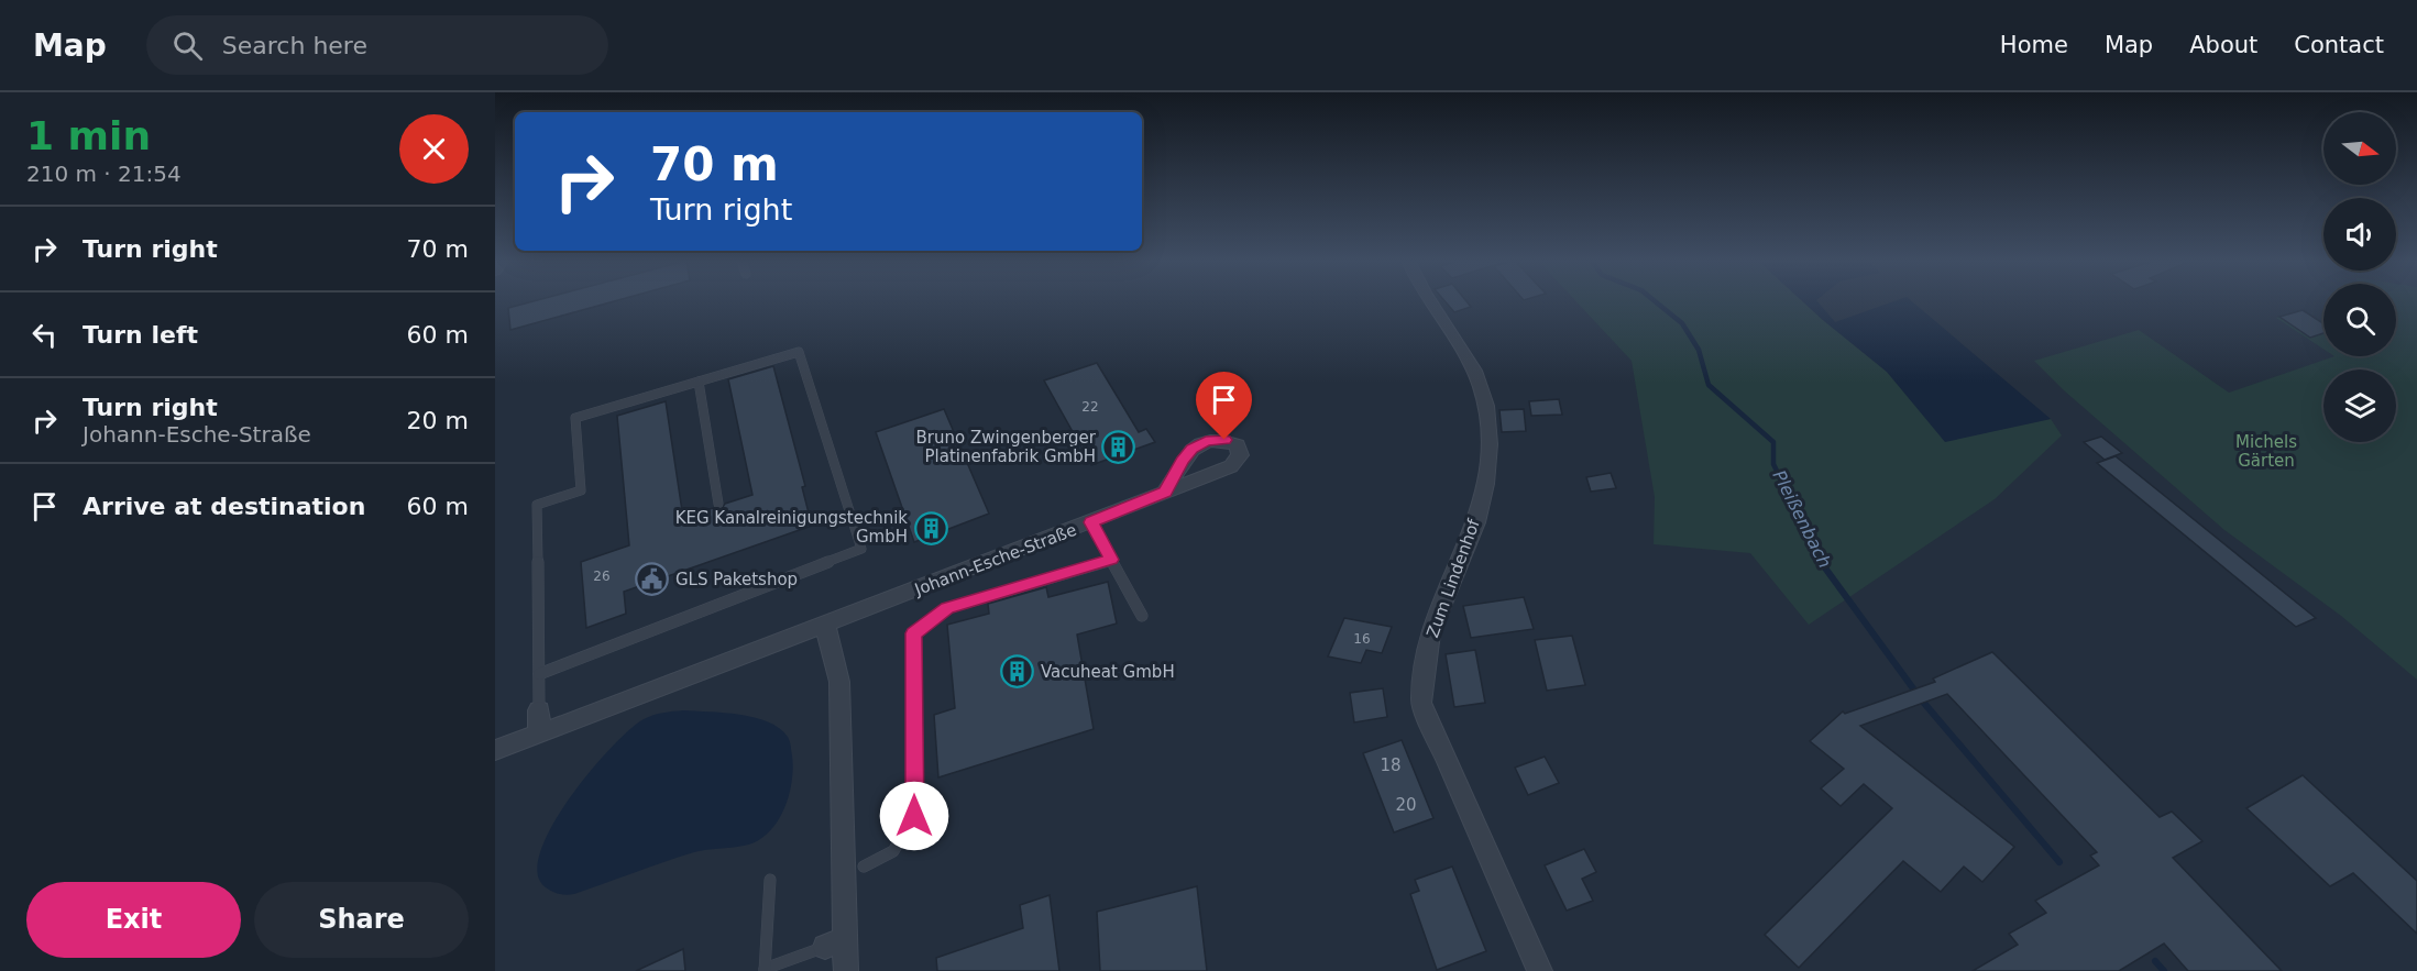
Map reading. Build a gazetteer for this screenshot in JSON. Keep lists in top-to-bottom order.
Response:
{
  "streets": {
    "street": ["Johann-Esche-Straße", "Zum Lindenhof"]
  },
  "water": ["Pleißenbach"],
  "parks": ["Michels Gärten"],
  "places": {
    "building": ["Bruno Zwingenberger Platinenfabrik GmbH", "KEG Kanalreinigungstechnik GmbH", "Vacuheat GmbH"],
    "public building": ["GLS Paketshop"]
  },
  "house_numbers": [
    "22",
    "26",
    "16",
    "18",
    "20"
  ],
  "north": "right",
  "page": {
    "header": "Map",
    "search": "Search here",
    "nav": [
      "Home",
      "Map",
      "About",
      "Contact"
    ],
    "heading": ["1 min", "210 m · 21:54"],
    "turn": ["70 m", "Turn right"],
    "list": [
      {
        "name": "Turn right",
        "value": "70 m"
      },
      {
        "name": "Turn left",
        "value": "60 m"
      },
      {
        "name": "Turn right",
        "note": "Johann-Esche-Straße",
        "value": "20 m"
      },
      {
        "name": "Arrive at destination",
        "value": "60 m"
      }
    ],
    "buttons": ["Exit", "Share"]
  }
}
